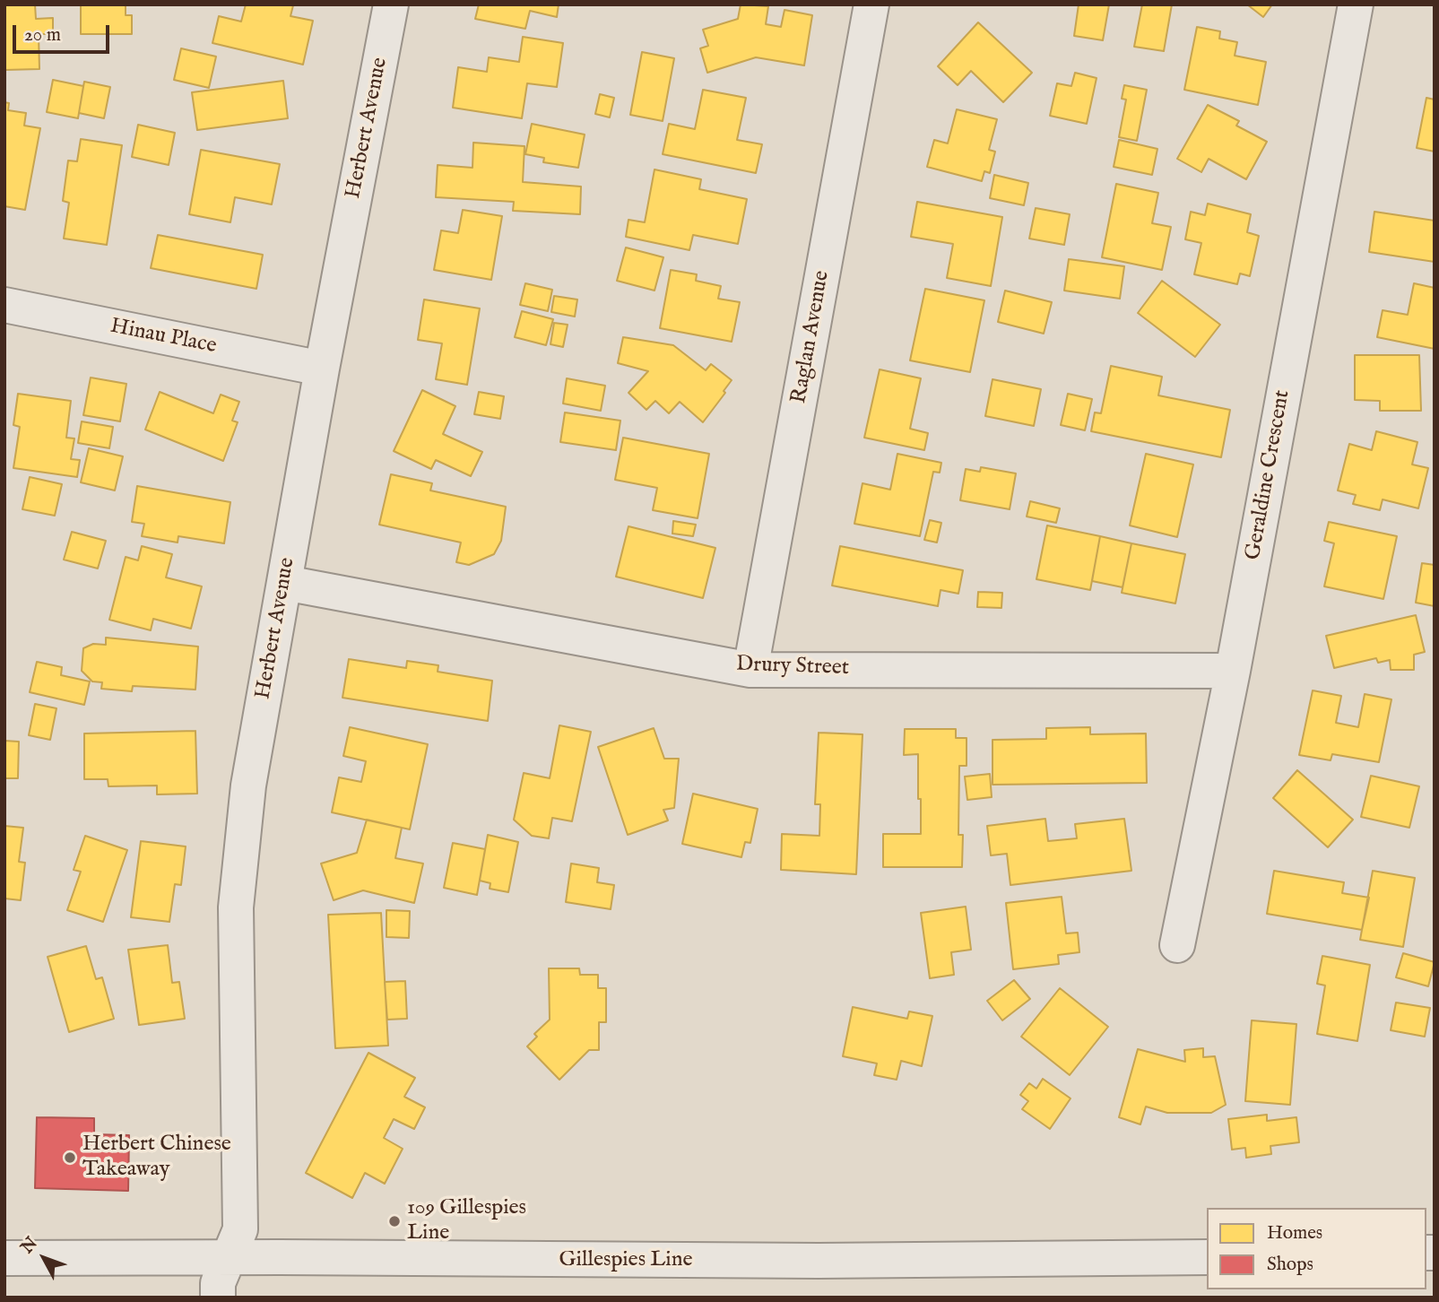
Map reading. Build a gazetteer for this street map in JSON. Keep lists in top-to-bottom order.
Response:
{
  "streets": {
    "street": [
      "Herbert Avenue",
      "Hinau Place",
      "Raglan Avenue",
      "Geraldine Crescent",
      "Drury Street",
      "Gillespies Line"
    ]
  },
  "crossings": [
    ["Herbert Avenue", "Hinau Place"],
    ["Herbert Avenue", "Drury Street"],
    ["Herbert Avenue", "Gillespies Line"],
    ["Raglan Avenue", "Drury Street"],
    ["Geraldine Crescent", "Drury Street"]
  ],
  "places": ["Herbert Chinese Takeaway", "109 Gillespies Line"],
  "legend": ["Homes", "Shops"],
  "scale_bar": "20 m",
  "north": "top left"
}
